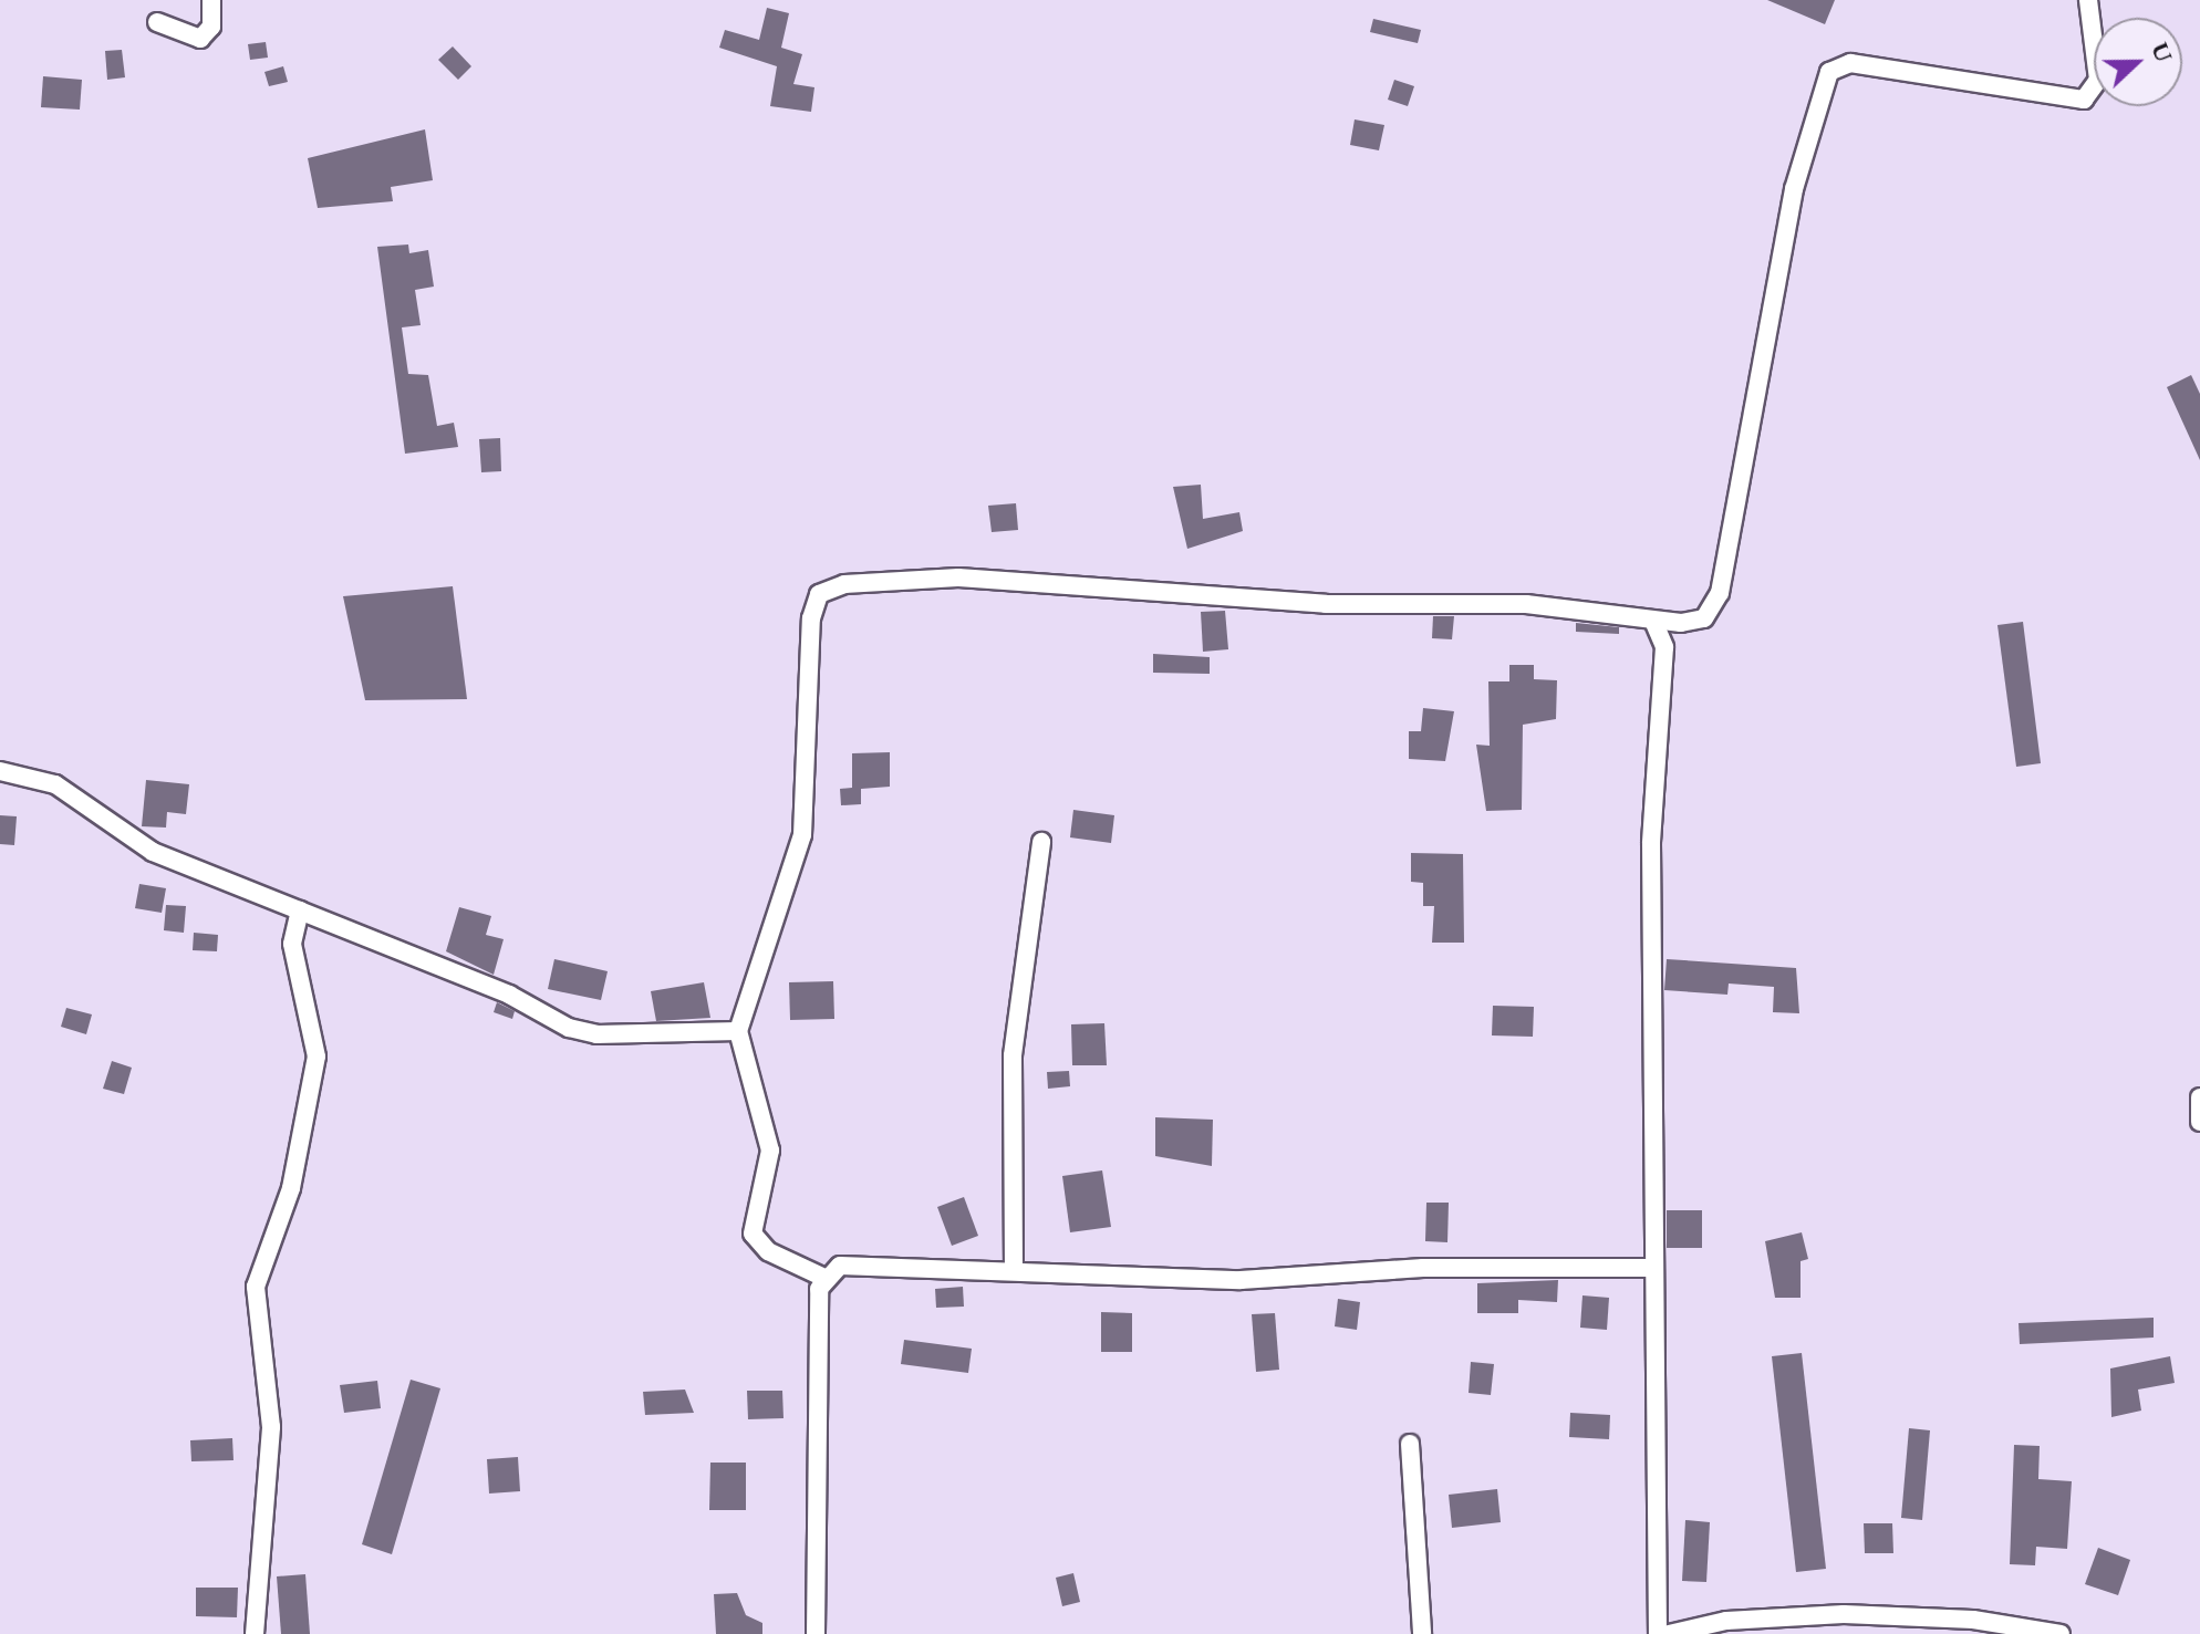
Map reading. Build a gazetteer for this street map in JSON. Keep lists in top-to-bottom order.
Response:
{
  "north": "right"
}
